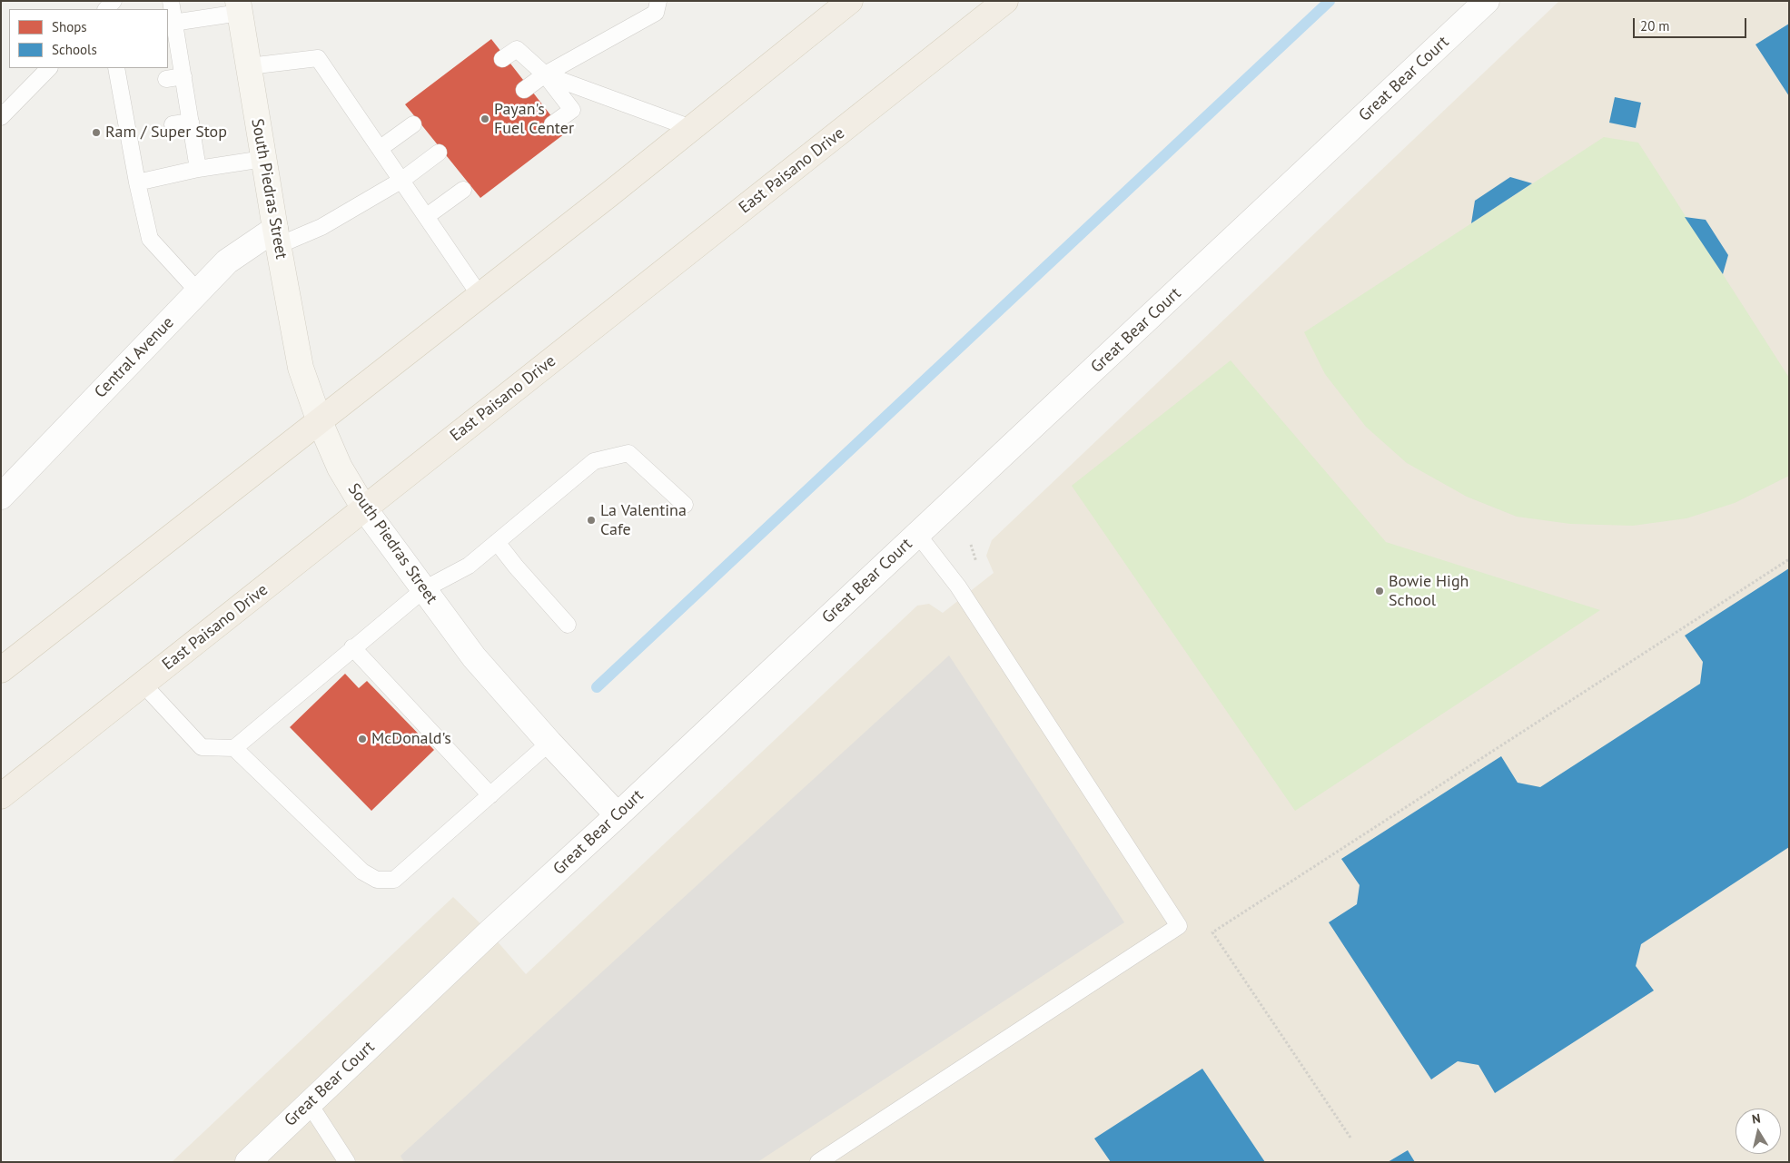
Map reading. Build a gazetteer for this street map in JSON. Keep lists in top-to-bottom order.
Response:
{
  "streets": {
    "main road": ["East Paisano Drive", "South Piedras Street"],
    "street": ["Great Bear Court", "Central Avenue"]
  },
  "crossings": [
    ["Great Bear Court", "South Piedras Street"],
    ["East Paisano Drive", "South Piedras Street"],
    ["South Piedras Street", "Central Avenue"]
  ],
  "places": [
    "Payan's Fuel Center",
    "Ram / Super Stop",
    "La Valentina Cafe",
    "Bowie High School",
    "McDonald's"
  ],
  "legend": ["Shops", "Schools"],
  "scale_bar": "20 m",
  "north": "top"
}
